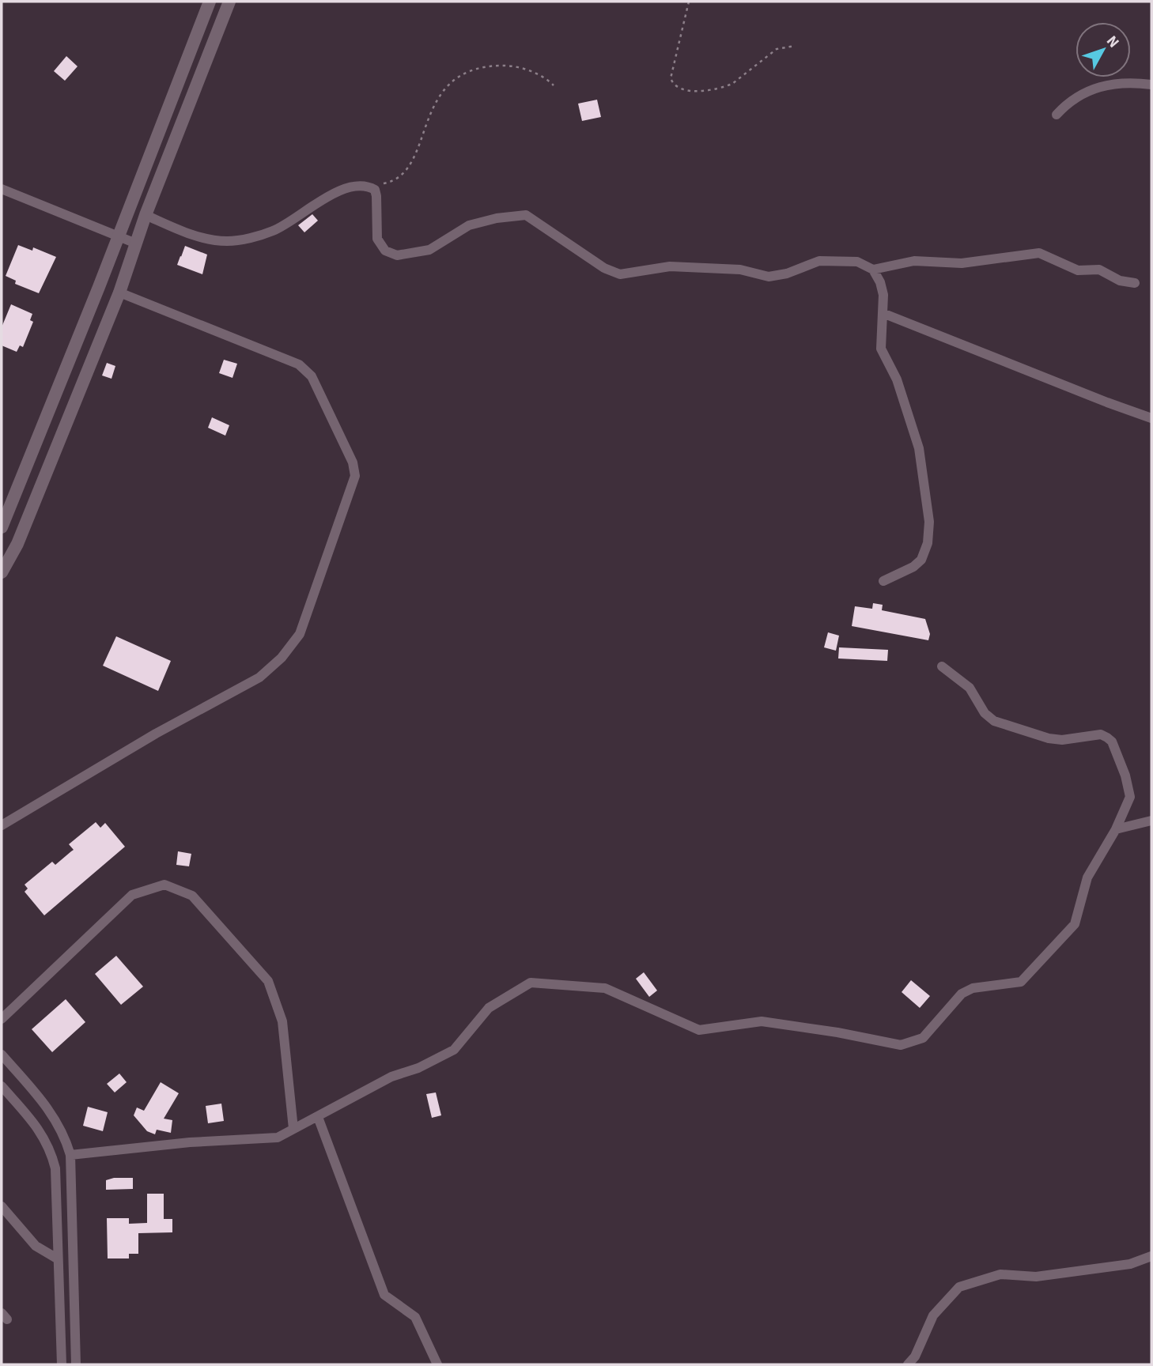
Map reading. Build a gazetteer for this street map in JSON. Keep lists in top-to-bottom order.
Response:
{
  "north": "top right"
}
